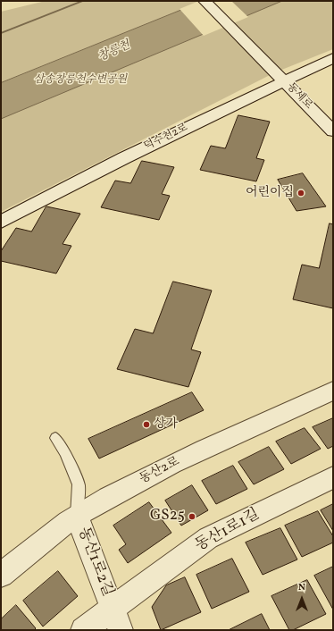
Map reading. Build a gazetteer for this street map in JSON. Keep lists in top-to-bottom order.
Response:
{
  "streets": {
    "street": [
      "동세로",
      "덕수천2로",
      "동산2로",
      "동산1로1길",
      "동산1로2길"
    ]
  },
  "crossings": [
    ["동세로", "덕수천2로"],
    ["동산2로", "동산1로2길"],
    ["동산1로1길", "동산1로2길"]
  ],
  "water": ["창릉천"],
  "parks": ["삼송창릉천수변공원"],
  "places": ["어린이집", "상가", "GS25"],
  "north": "top"
}
